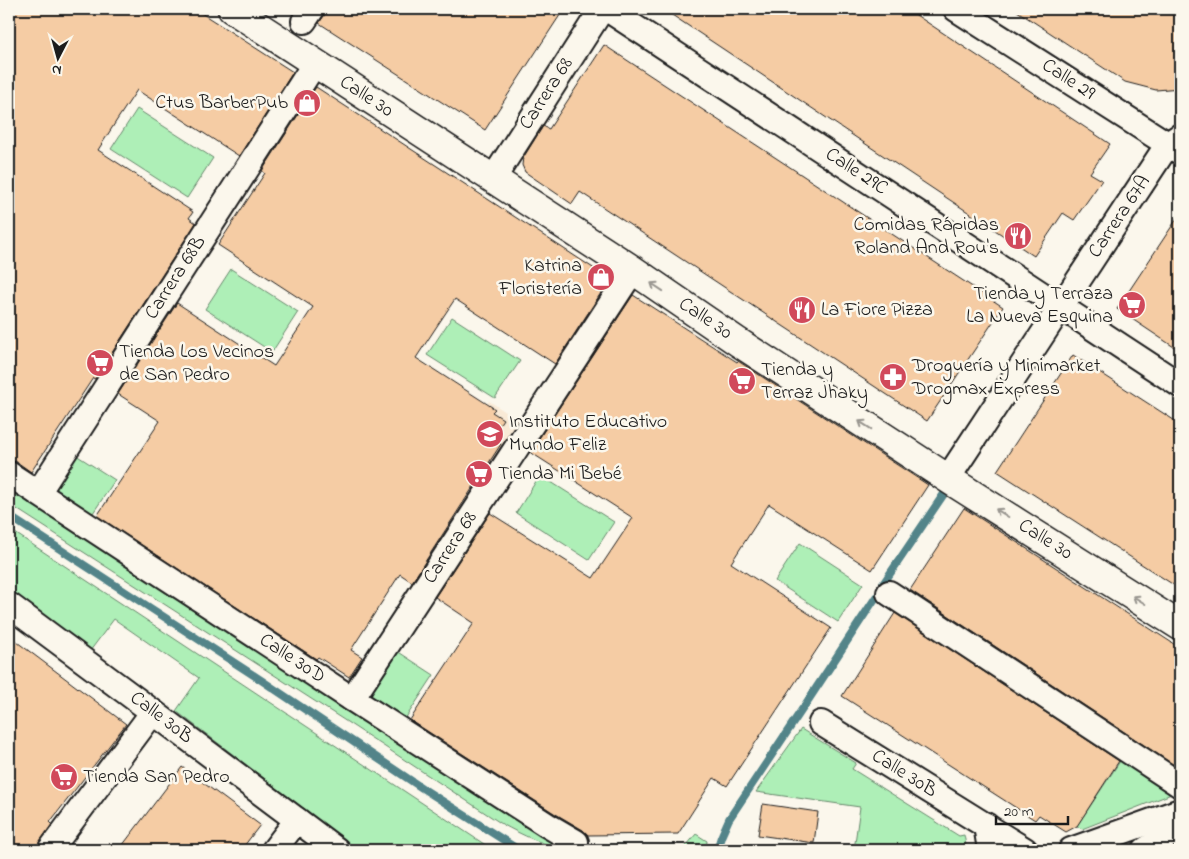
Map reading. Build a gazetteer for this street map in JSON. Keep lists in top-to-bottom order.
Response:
{
  "streets": {
    "street": [
      "Calle 29",
      "Carrera 68",
      "Calle 30",
      "Calle 29C",
      "Carrera 67A",
      "Carrera 68B",
      "Calle 30D",
      "Calle 30B"
    ]
  },
  "crossings": [
    ["Calle 29", "Carrera 67A"],
    ["Carrera 68", "Calle 30"],
    ["Carrera 68", "Calle 30D"],
    ["Calle 30", "Carrera 67A"],
    ["Calle 30", "Carrera 68B"],
    ["Calle 29C", "Carrera 67A"],
    ["Carrera 68B", "Calle 30D"]
  ],
  "places": {
    "shop": ["Ctus BarberPub", "Katrina Floristería"],
    "restaurant": ["Comidas Rápidas Roland And Rou's", "La Fiore Pizza"],
    "supermarket": [
      "Tienda y Terraza La Nueva Esquina",
      "Tienda Los Vecinos de San Pedro",
      "Tienda y Terraz Jhaky",
      "Tienda Mi Bebé",
      "Tienda San Pedro"
    ],
    "pharmacy": ["Droguería y Minimarket Drogmax Express"],
    "school or university": ["Instituto Educativo Mundo Feliz"]
  },
  "scale_bar": "20 m",
  "north": "bottom"
}
